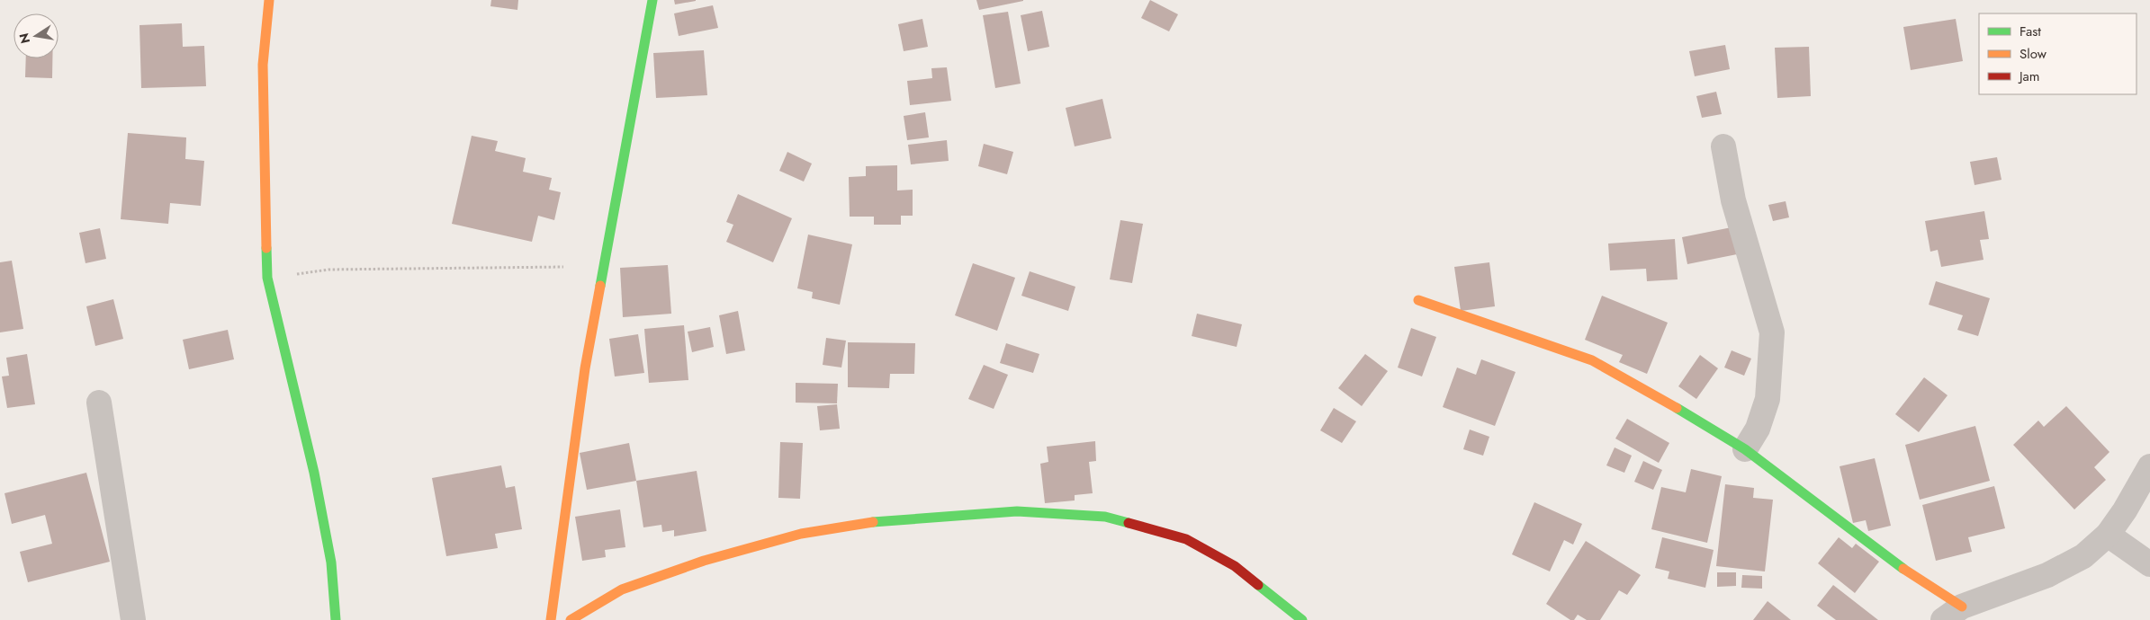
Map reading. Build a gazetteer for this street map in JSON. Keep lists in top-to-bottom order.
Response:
{
  "legend": ["Fast", "Slow", "Jam"],
  "north": "left"
}
